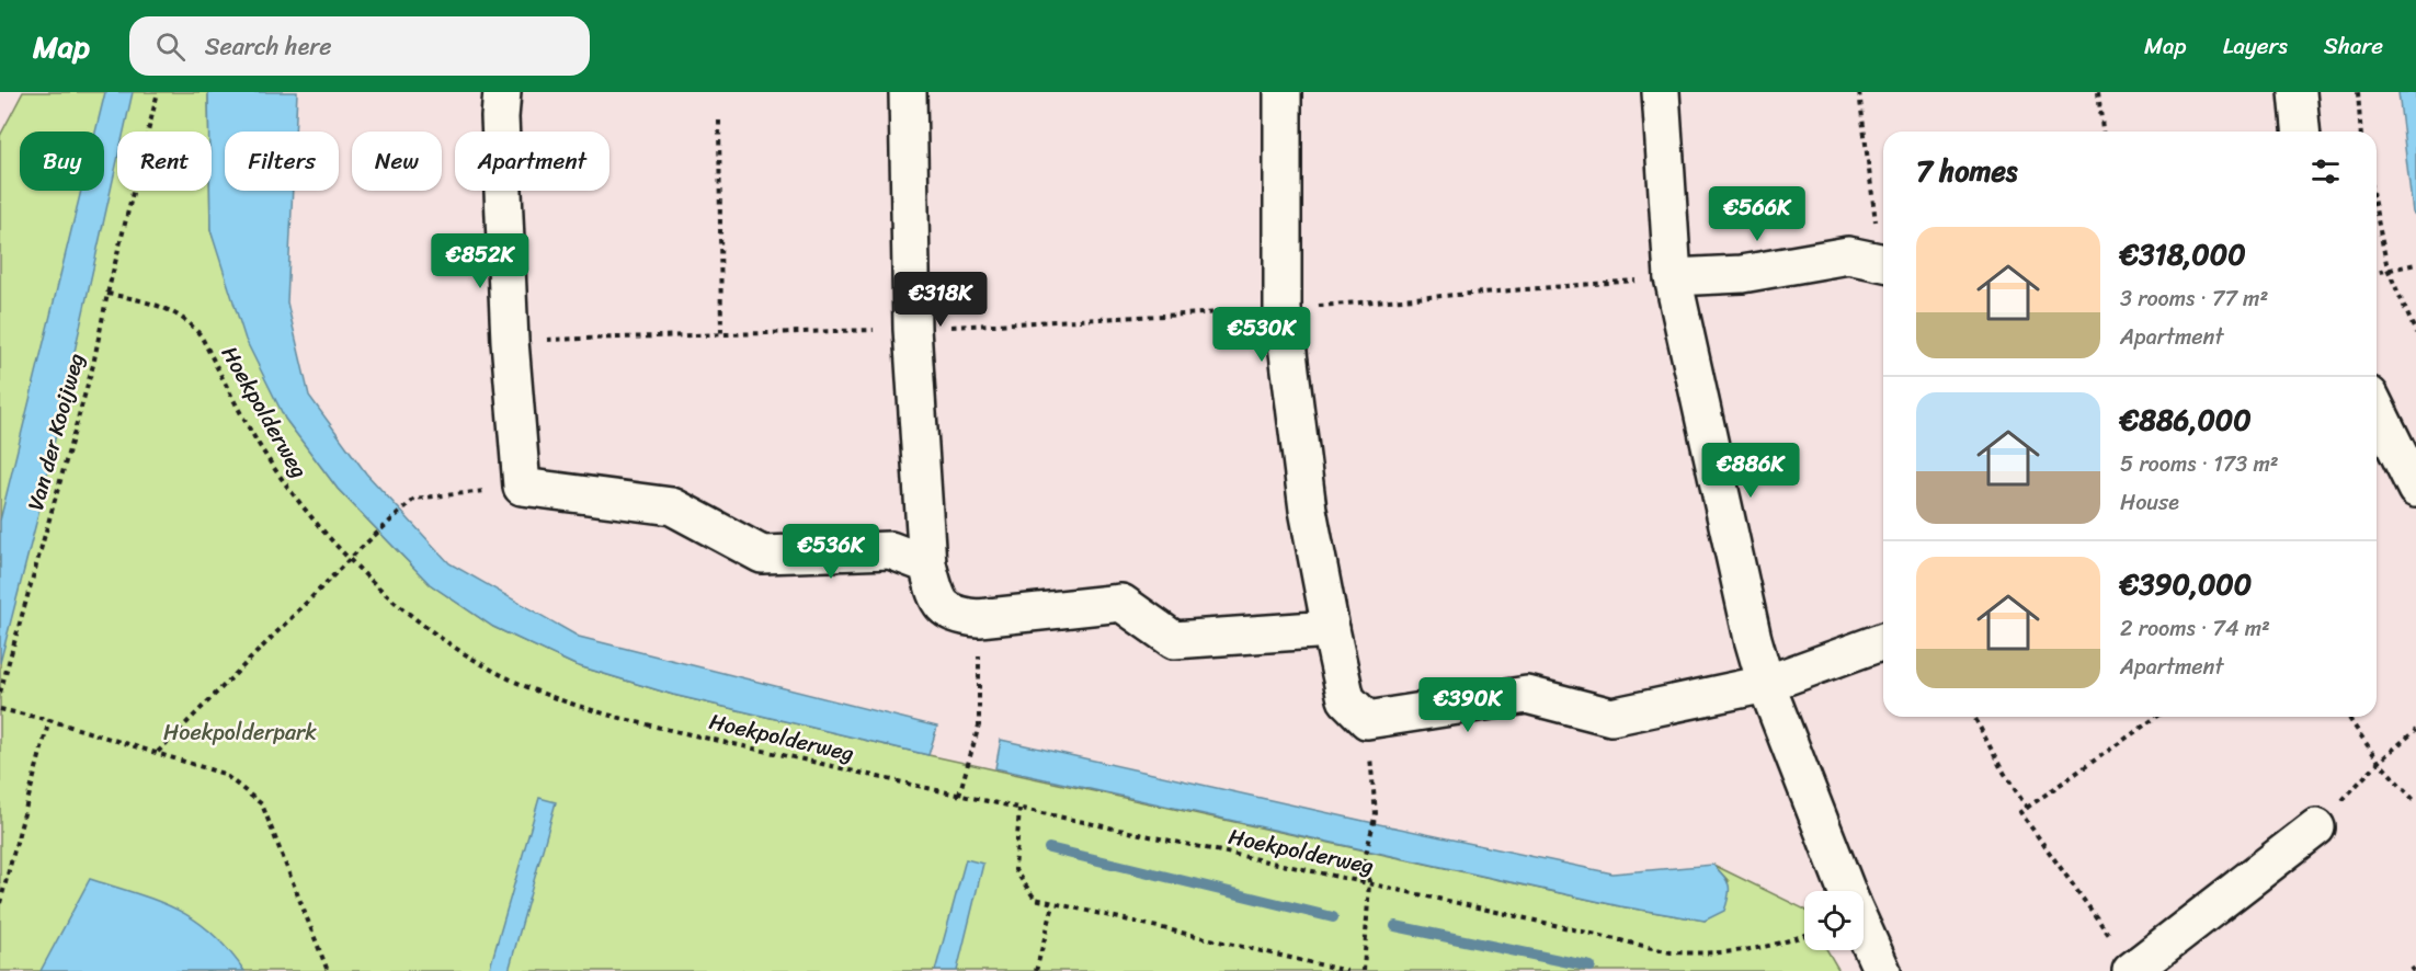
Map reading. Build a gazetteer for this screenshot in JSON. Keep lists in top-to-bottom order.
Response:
{
  "streets": {
    "path": ["Hoekpolderweg", "Van der Kooijweg"]
  },
  "crossings": [
    ["Hoekpolderweg", "Van der Kooijweg"]
  ],
  "parks": ["Hoekpolderpark"],
  "page": {
    "header": "Map",
    "search": "Search here",
    "nav": ["Map", "Layers", "Share"],
    "chip": [
      "Buy",
      "Rent",
      "Filters",
      "New",
      "Apartment"
    ],
    "heading": "7 homes",
    "price": [
      "€566K",
      "€852K",
      "€318K",
      "€530K",
      "€886K",
      "€536K",
      "€390K"
    ],
    "list": [
      {
        "name": "€318,000",
        "note": "3 rooms · 77 m² · Apartment"
      },
      {
        "name": "€886,000",
        "note": "5 rooms · 173 m² · House"
      },
      {
        "name": "€390,000",
        "note": "2 rooms · 74 m² · Apartment"
      }
    ]
  }
}
